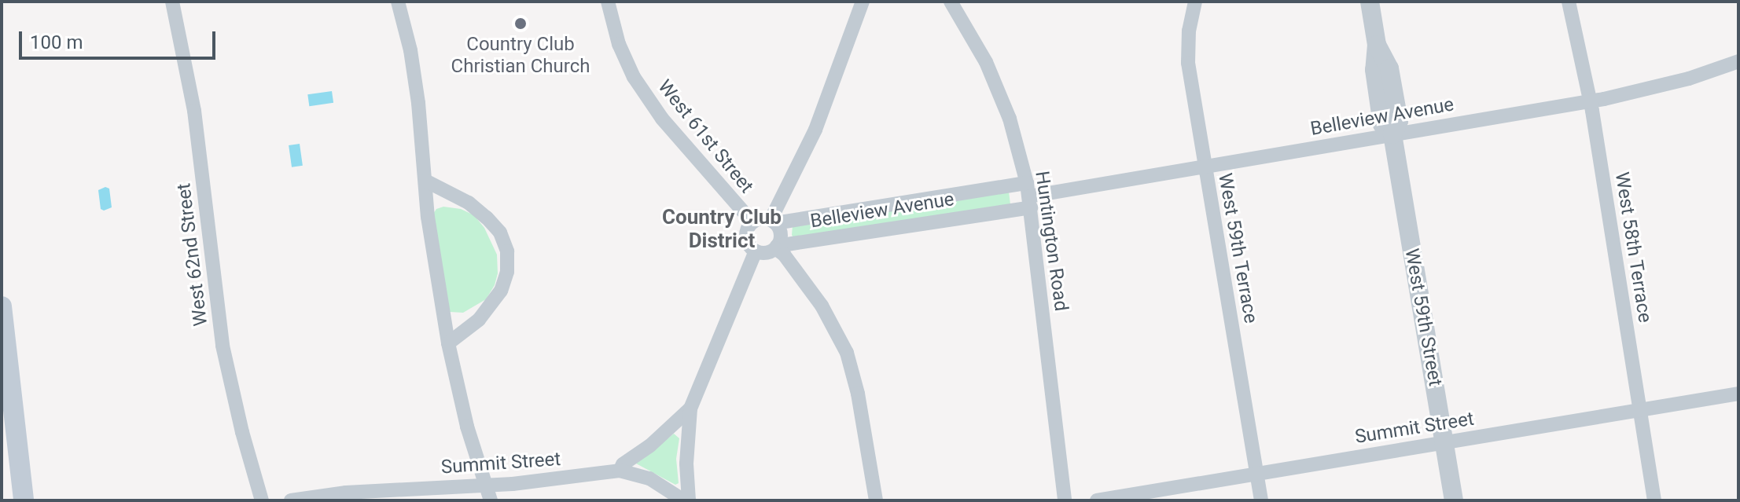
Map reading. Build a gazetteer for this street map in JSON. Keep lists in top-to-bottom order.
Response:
{
  "streets": {
    "street": [
      "Belleview Avenue",
      "West 61st Street",
      "Huntington Road",
      "West 58th Terrace",
      "West 59th Terrace",
      "West 62nd Street",
      "West 59th Street",
      "Summit Street"
    ]
  },
  "crossings": [
    ["Belleview Avenue", "West 61st Street"],
    ["Belleview Avenue", "Huntington Road"],
    ["Belleview Avenue", "West 58th Terrace"],
    ["Belleview Avenue", "West 59th Terrace"],
    ["Belleview Avenue", "West 59th Street"],
    ["West 58th Terrace", "Summit Street"],
    ["West 59th Terrace", "Summit Street"],
    ["West 59th Street", "Summit Street"]
  ],
  "districts": ["Country Club District"],
  "places": ["Country Club Christian Church"],
  "scale_bar": "100 m"
}
